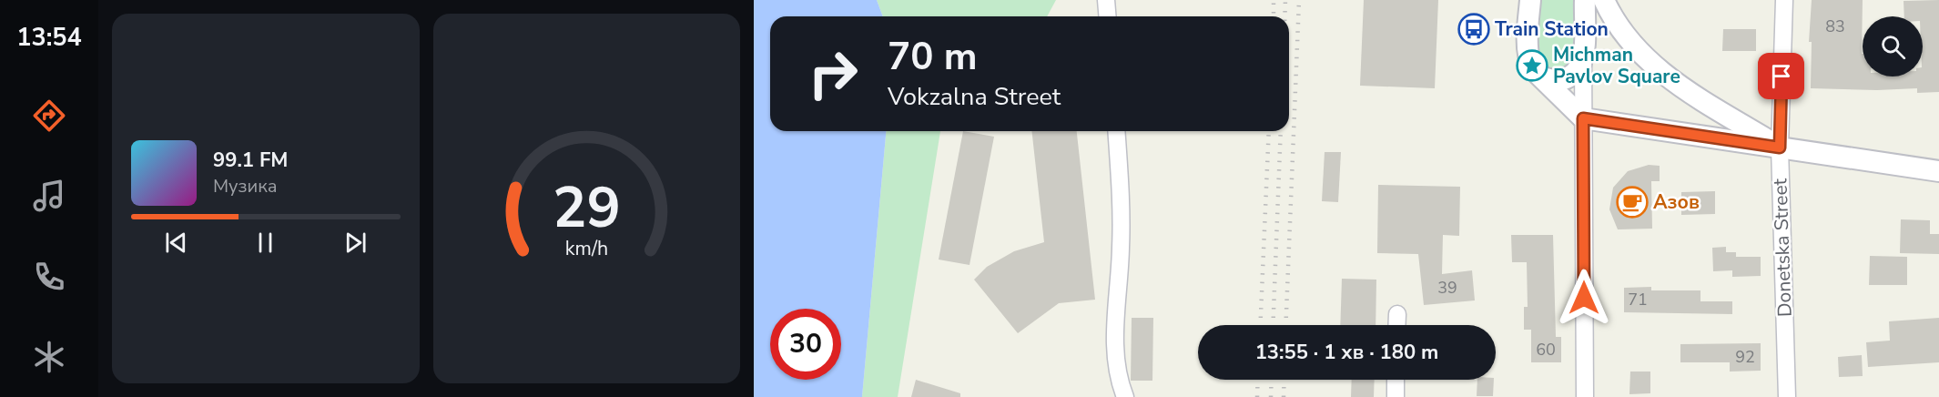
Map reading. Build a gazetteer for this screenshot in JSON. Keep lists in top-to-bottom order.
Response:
{
  "streets": {
    "street": ["Donetska Street"]
  },
  "places": {
    "bus stop": ["Train Station"],
    "place": ["Michman Pavlov Square"],
    "cafe": ["Азов"]
  },
  "house_numbers": [
    "83",
    "39",
    "71",
    "60",
    "92"
  ],
  "page": {
    "tabs": "13:54",
    "turn": ["70 m", "Vokzalna Street"],
    "song": ["99.1 FM", "Музика"],
    "limit": "30",
    "trip": "13:55 · 1 хв · 180 m",
    "gauge": ["29", "km/h"]
  }
}
